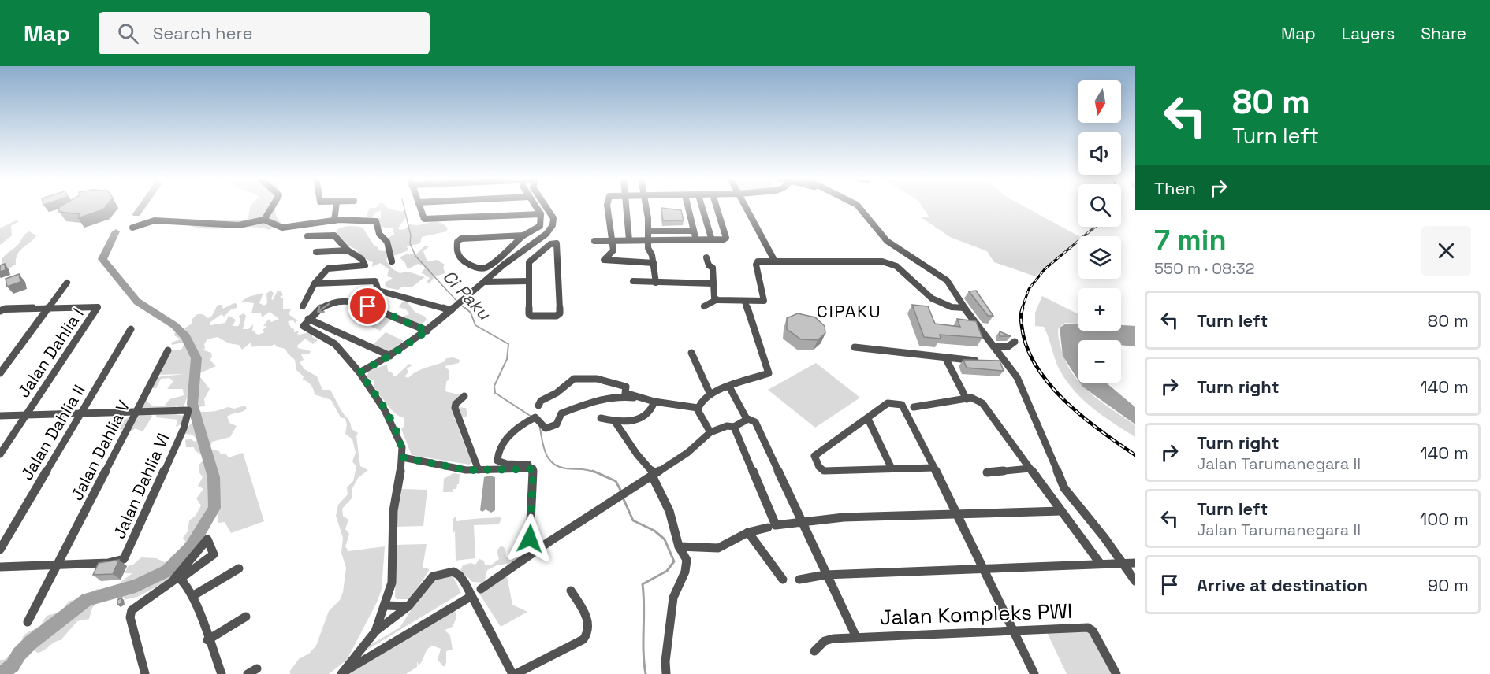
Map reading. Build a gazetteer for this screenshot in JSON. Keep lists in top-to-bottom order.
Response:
{
  "streets": {
    "street": [
      "Jalan Dahlia I",
      "Jalan Dahlia II",
      "Jalan Dahlia V",
      "Jalan Dahlia VI",
      "Jalan Kompleks PWI"
    ]
  },
  "crossings": [
    ["Jalan Dahlia V", "Jalan Dahlia VI"]
  ],
  "districts": ["CIPAKU"],
  "water": ["Ci Paku"],
  "north": "bottom",
  "page": {
    "header": "Map",
    "search": "Search here",
    "nav": ["Map", "Layers", "Share"],
    "turn": ["80 m", "Turn left"],
    "map_buttons": ["+", "−"],
    "then": "Then",
    "heading": ["7 min", "550 m · 08:32"],
    "list": [
      {
        "name": "Turn left",
        "value": "80 m"
      },
      {
        "name": "Turn right",
        "value": "140 m"
      },
      {
        "name": "Turn right",
        "note": "Jalan Tarumanegara II",
        "value": "140 m"
      },
      {
        "name": "Turn left",
        "note": "Jalan Tarumanegara II",
        "value": "100 m"
      },
      {
        "name": "Arrive at destination",
        "value": "90 m"
      }
    ]
  }
}
